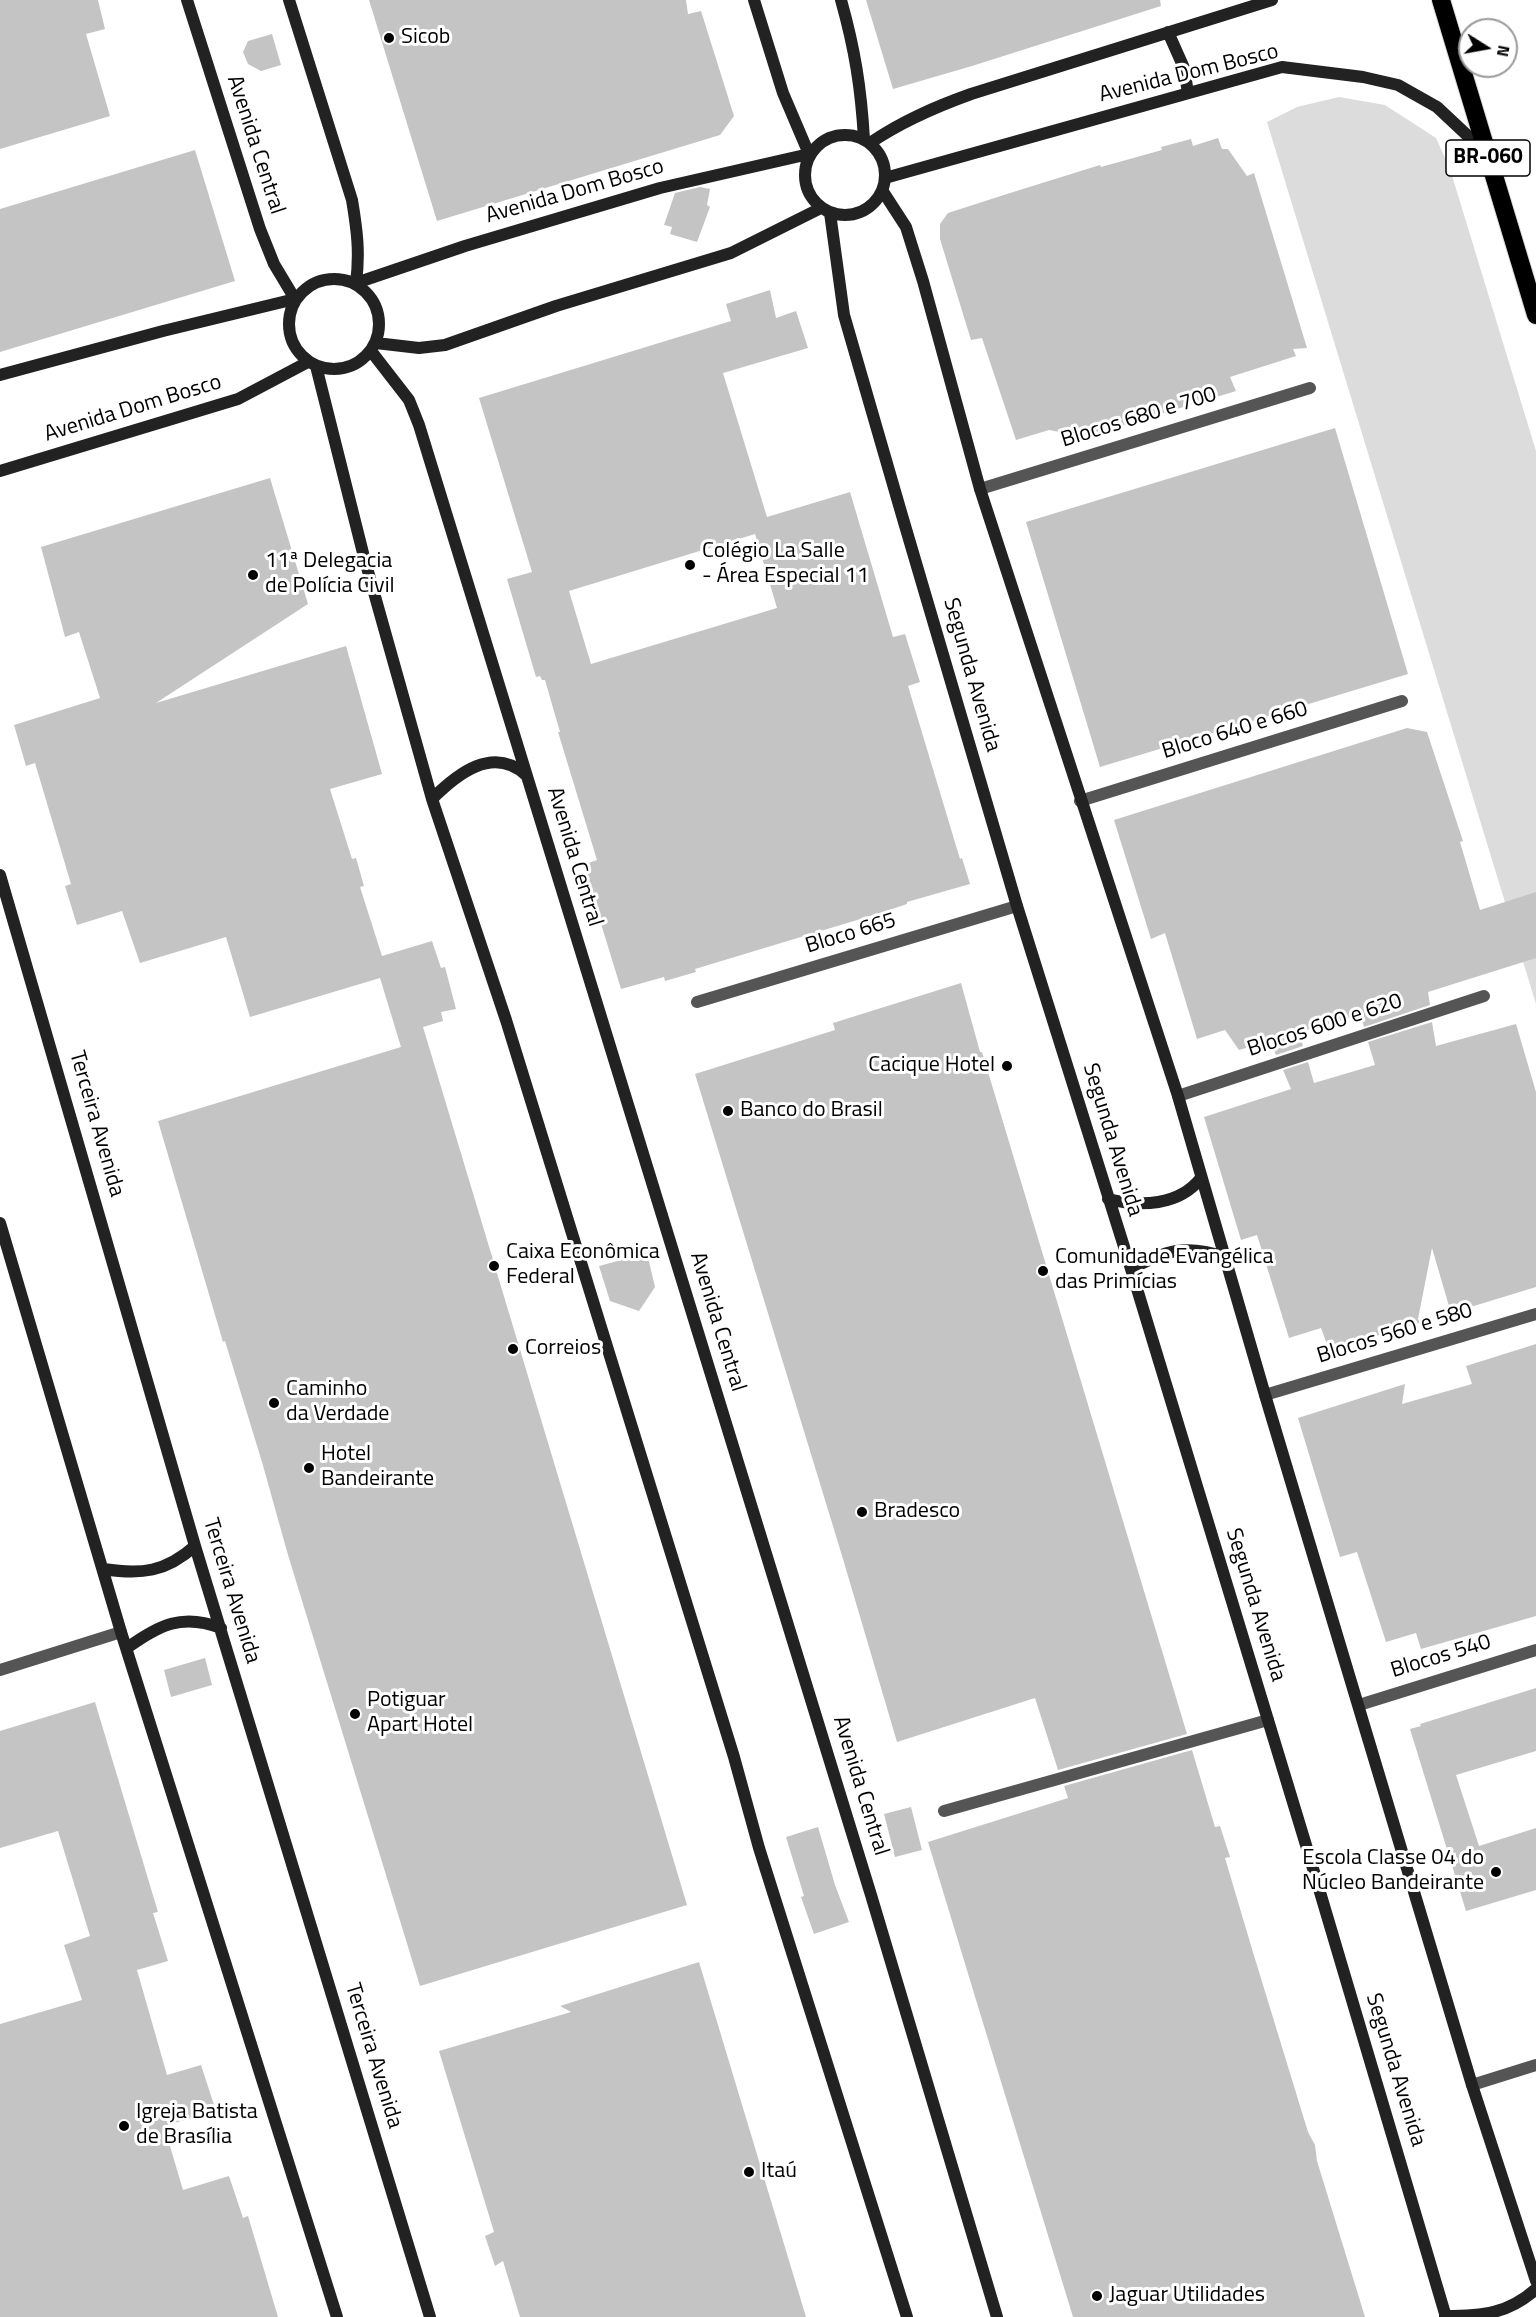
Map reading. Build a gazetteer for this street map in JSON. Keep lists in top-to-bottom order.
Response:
{
  "streets": {
    "highway": ["BR-060"],
    "street": [
      "Avenida Dom Bosco",
      "Avenida Central",
      "Blocos 680 e 700",
      "Segunda Avenida",
      "Bloco 640 e 660",
      "Bloco 665",
      "Blocos 600 e 620",
      "Terceira Avenida",
      "Blocos 560 e 580",
      "Blocos 540"
    ]
  },
  "crossings": [
    ["Avenida Dom Bosco", "Avenida Central"],
    ["Avenida Dom Bosco", "BR-060"],
    ["Avenida Dom Bosco", "Segunda Avenida"],
    ["Segunda Avenida", "Bloco 665"]
  ],
  "places": [
    "Sicob",
    "Colégio La Salle - Área Especial 11",
    "11ª Delegacia de Polícia Civil",
    "Cacique Hotel",
    "Banco do Brasil",
    "Caixa Econômica Federal",
    "Comunidade Evangélica das Primícias",
    "Correios",
    "Caminho da Verdade",
    "Hotel Bandeirante",
    "Bradesco",
    "Potiguar Apart Hotel",
    "Escola Classe 04 do Núcleo Bandeirante",
    "Igreja Batista de Brasília",
    "Itaú",
    "Jaguar Utilidades"
  ],
  "north": "right"
}
